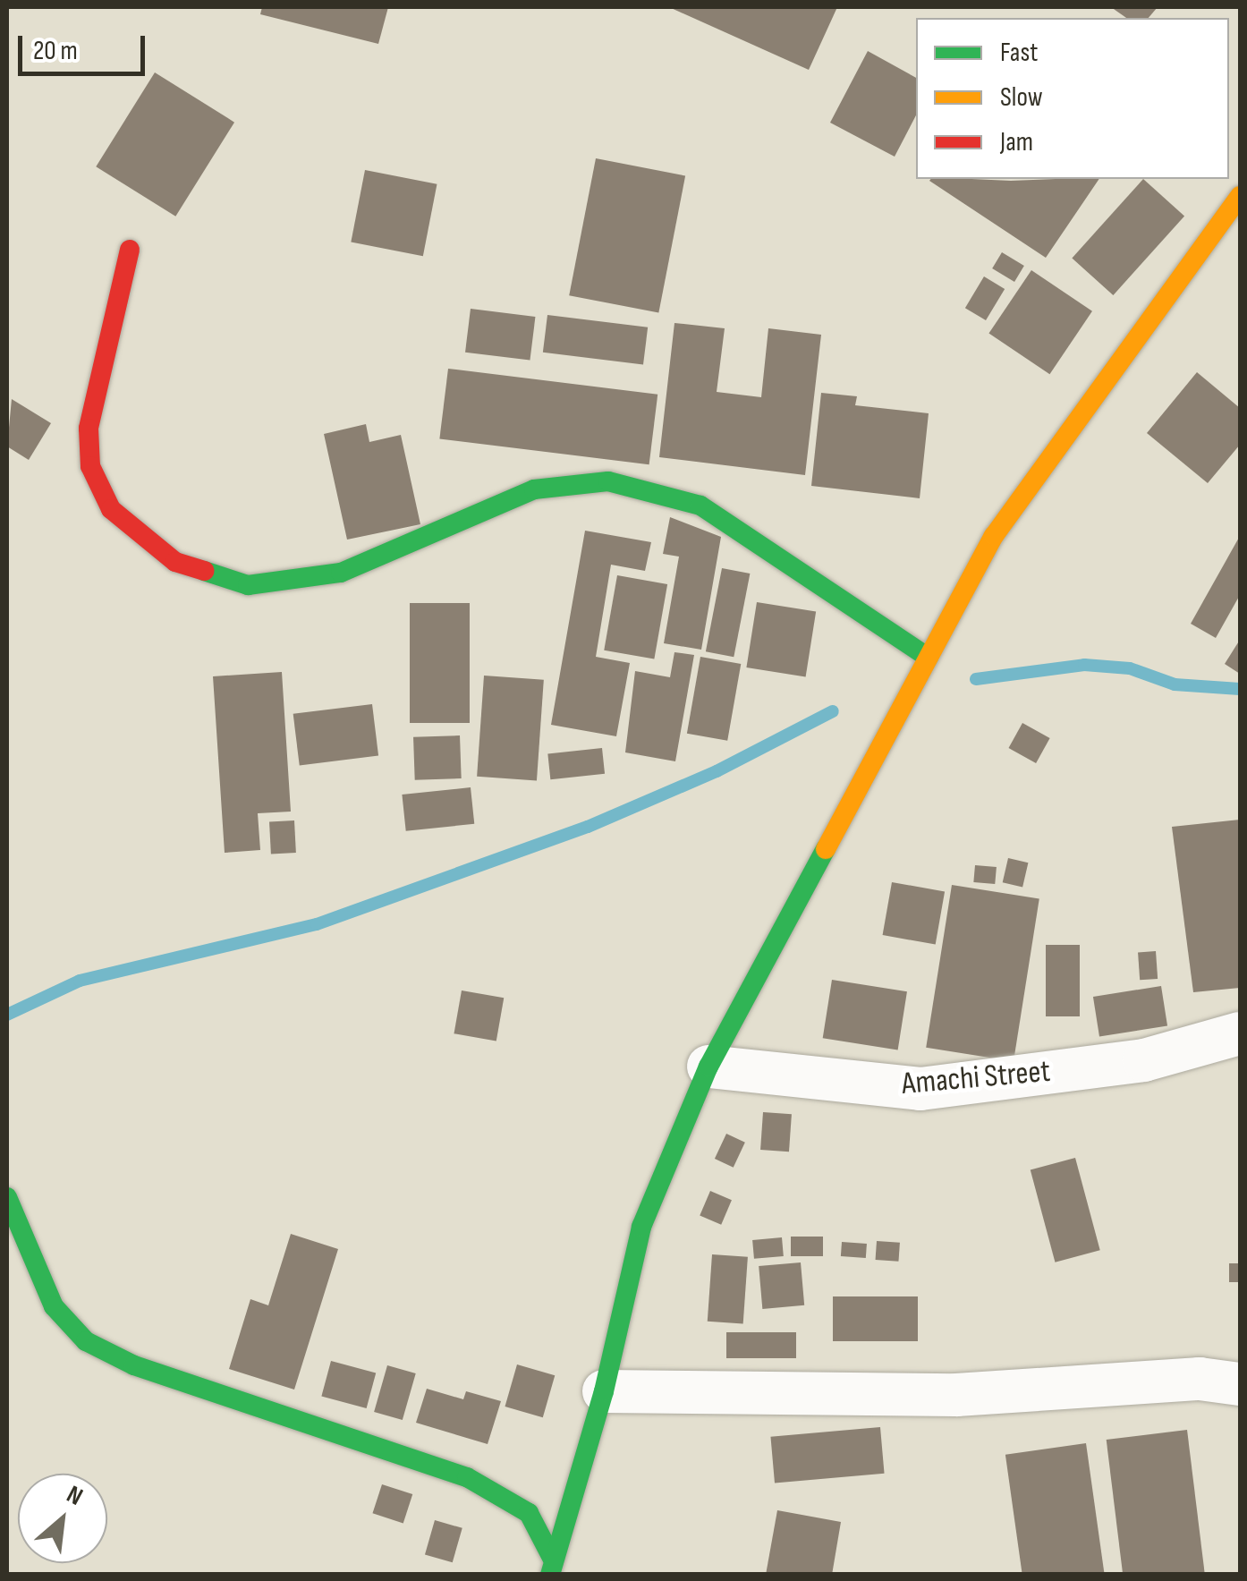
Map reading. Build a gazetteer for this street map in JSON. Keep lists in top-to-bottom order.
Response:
{
  "streets": {
    "street": ["Amachi Street"]
  },
  "legend": ["Fast", "Slow", "Jam"],
  "scale_bar": "20 m",
  "north": "top right"
}
